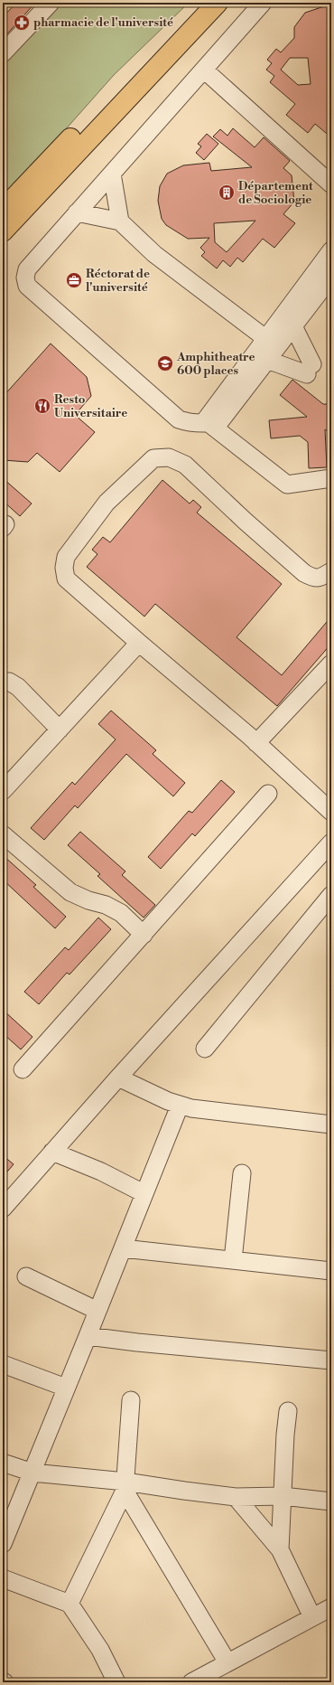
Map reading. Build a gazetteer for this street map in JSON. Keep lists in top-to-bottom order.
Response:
{
  "places": {
    "pharmacy": ["pharmacie de l'université"],
    "building": ["Département de Sociologie"],
    "office": ["Réctorat de l'université"],
    "school or university": ["Amphitheatre 600 places"],
    "restaurant": ["Resto Universitaire"]
  }
}
